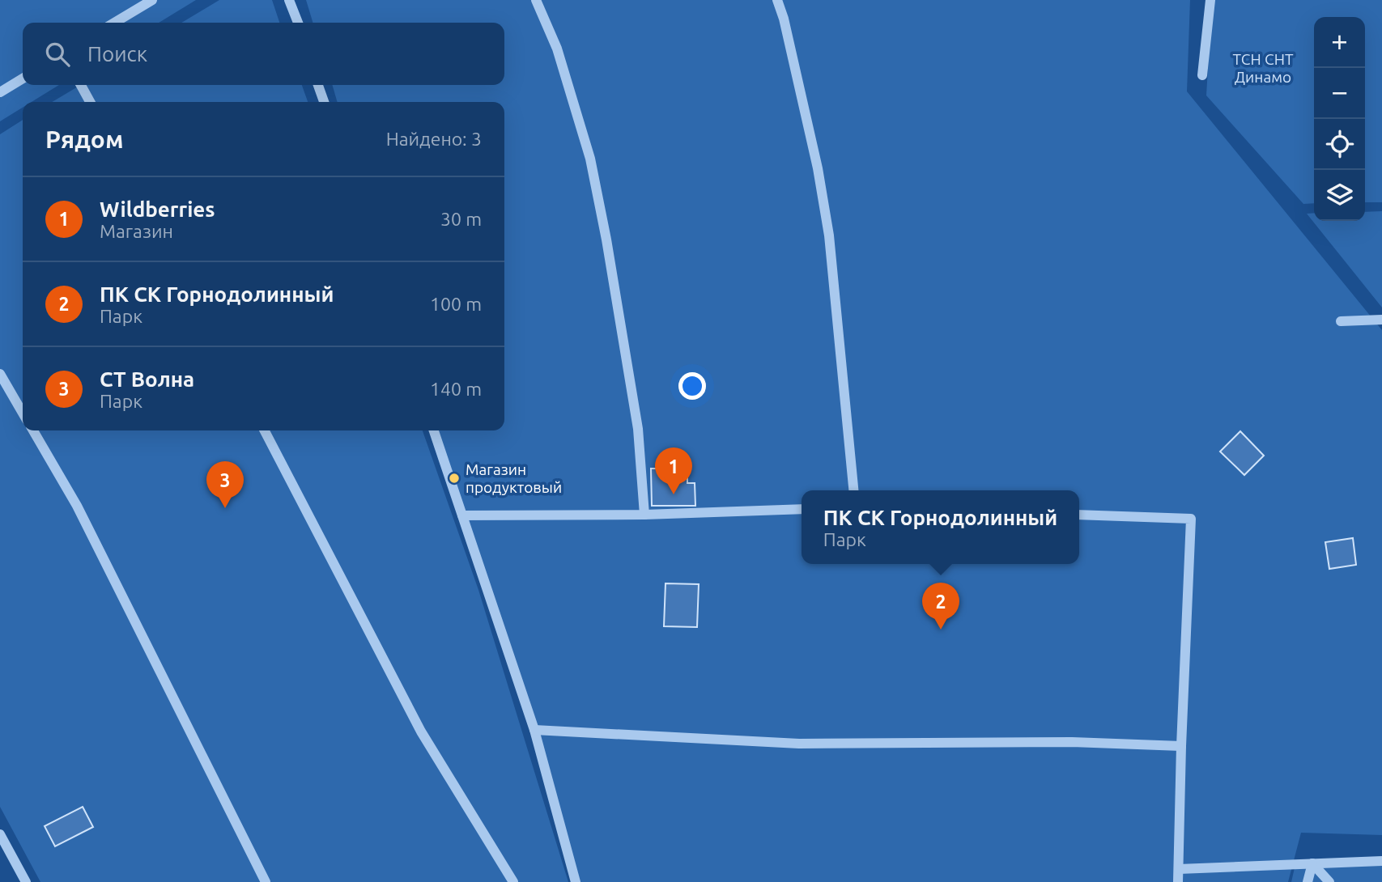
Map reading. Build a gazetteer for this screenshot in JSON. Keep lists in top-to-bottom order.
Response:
{
  "parks": ["ТСН СНТ Динамо"],
  "places": ["Магазин продуктовый"],
  "page": {
    "map_buttons": ["+", "−"],
    "search": "Поиск",
    "heading": ["Рядом", "Найдено: 3"],
    "list": [
      {
        "mark": "1",
        "name": "Wildberries",
        "note": "Магазин",
        "value": "30 m"
      },
      {
        "mark": "2",
        "name": "ПК СК Горнодолинный",
        "note": "Парк",
        "value": "100 m"
      },
      {
        "mark": "3",
        "name": "СТ Волна",
        "note": "Парк",
        "value": "140 m"
      }
    ],
    "pins": ["1", "3", "2"],
    "popup": ["ПК СК Горнодолинный", "Парк"]
  }
}
